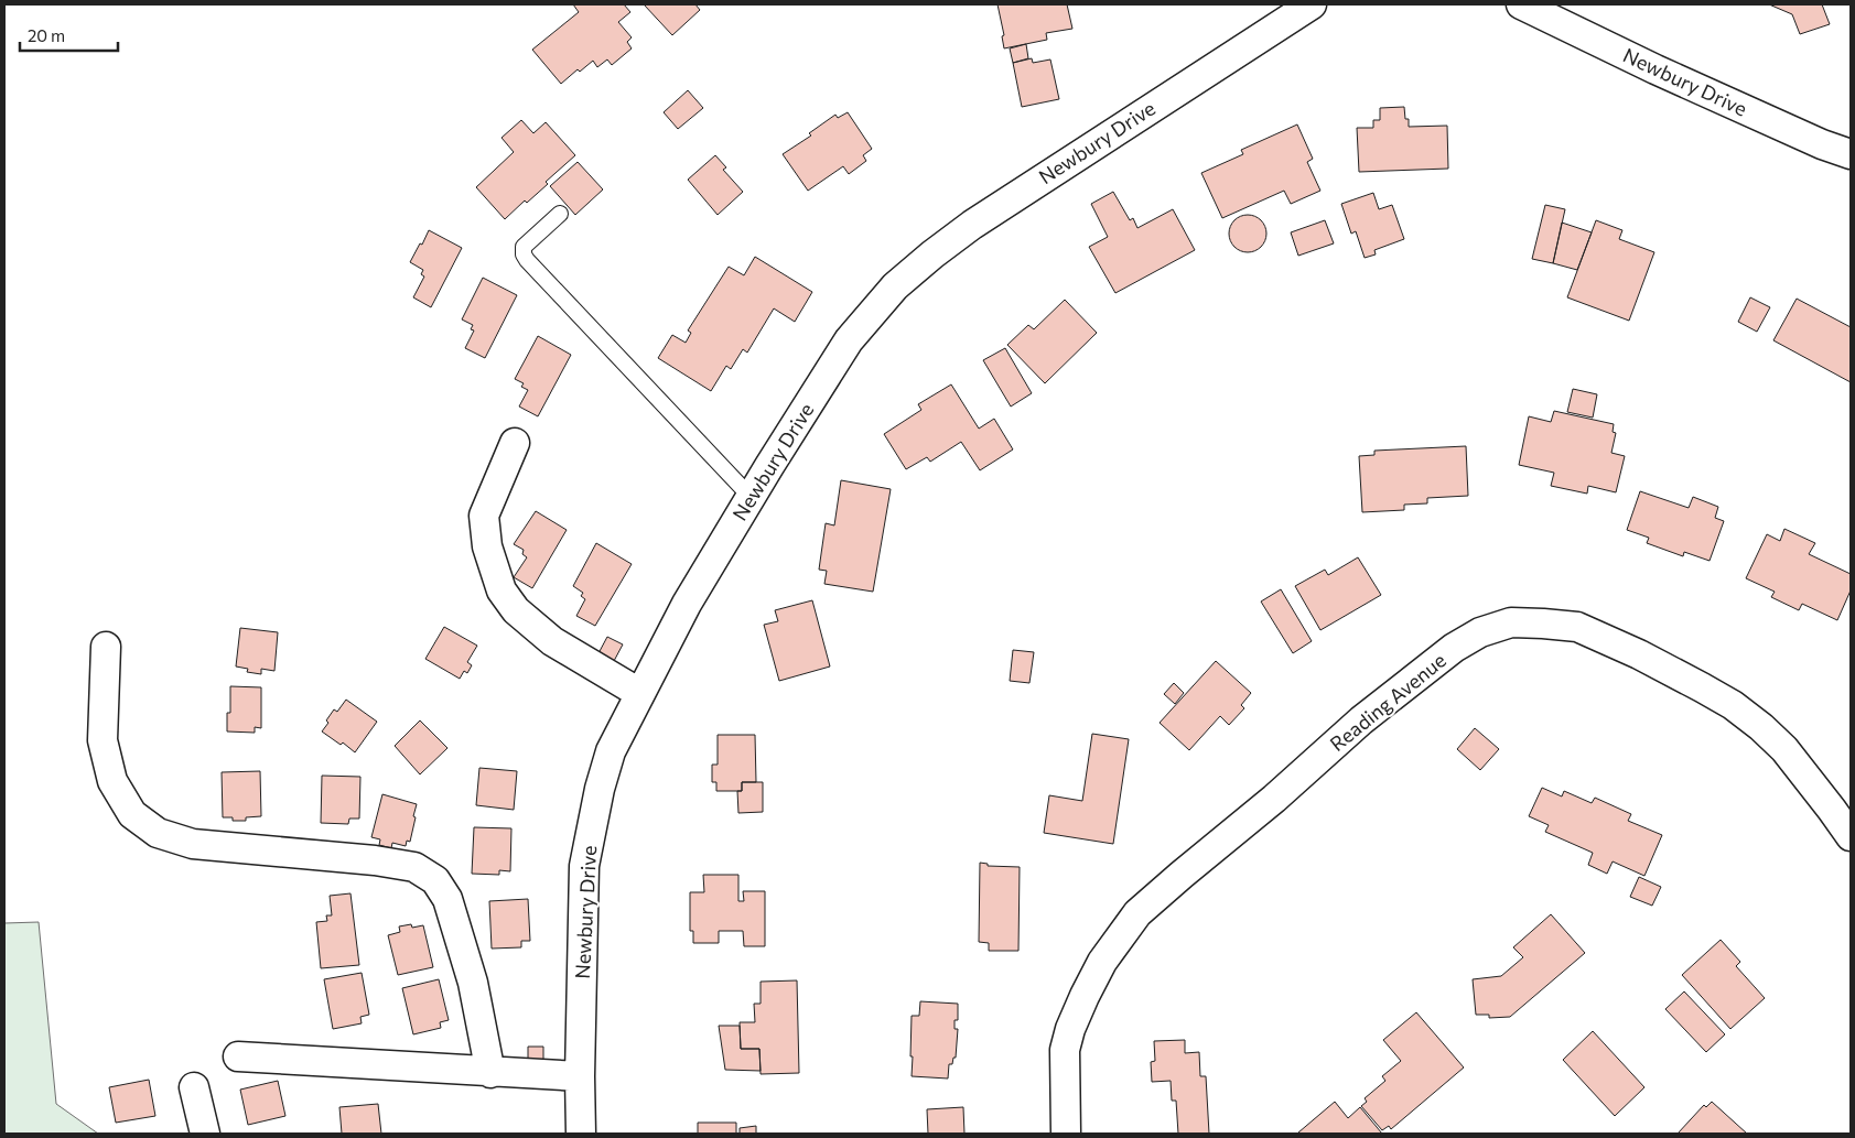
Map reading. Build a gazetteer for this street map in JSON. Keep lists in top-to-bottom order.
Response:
{
  "streets": {
    "street": ["Newbury Drive", "Reading Avenue"]
  },
  "scale_bar": "20 m"
}
